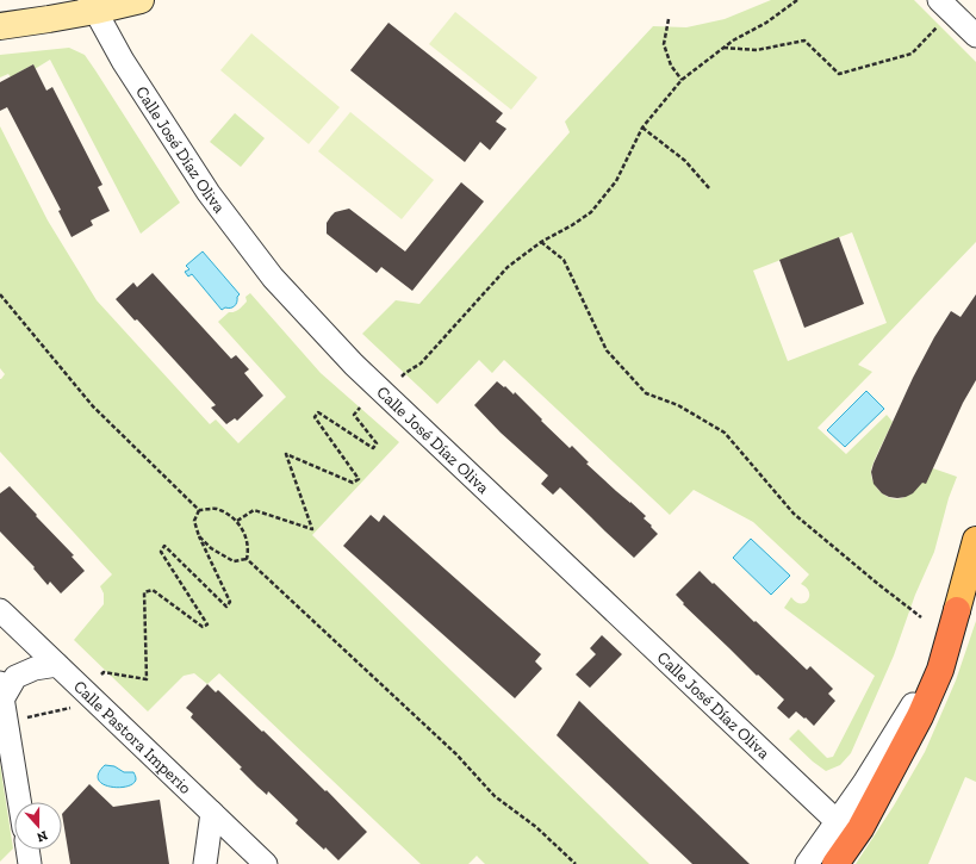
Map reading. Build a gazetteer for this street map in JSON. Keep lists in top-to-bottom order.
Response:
{
  "streets": {
    "street": ["Calle José Díaz Oliva", "Calle Pastora Imperio"]
  },
  "north": "bottom"
}
